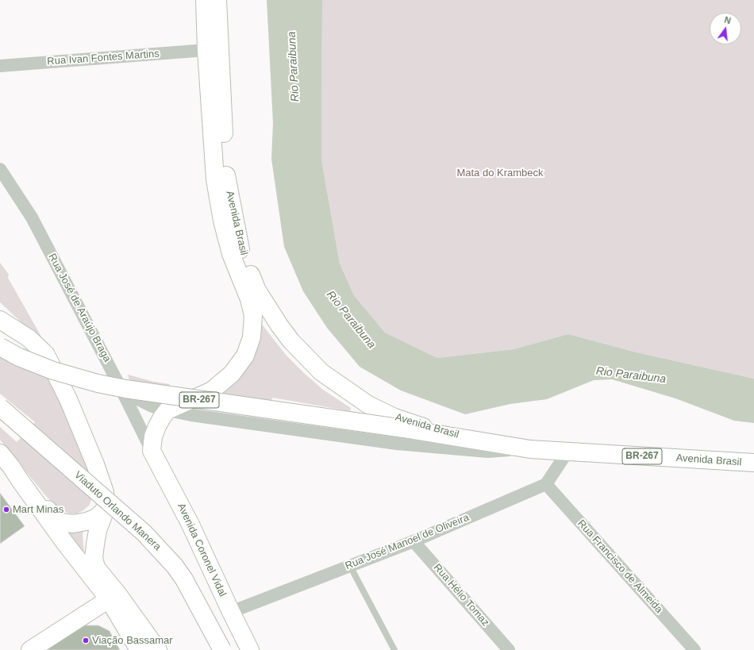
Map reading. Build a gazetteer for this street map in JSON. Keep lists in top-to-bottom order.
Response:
{
  "streets": {
    "main road": [
      "Avenida Brasil",
      "BR-267",
      "Viaduto Orlando Manera",
      "Avenida Coronel Vidal"
    ],
    "street": [
      "Rua Ivan Fontes Martins",
      "Rua José de Araújo Braga",
      "Rua José Manoel de Oliveira",
      "Rua Francisco de Almeida",
      "Rua Hélio Tomaz"
    ]
  },
  "crossings": [
    ["Rua Ivan Fontes Martins", "Avenida Brasil"],
    ["Avenida Brasil", "Rua José de Araújo Braga"],
    ["Rua José de Araújo Braga", "Avenida Coronel Vidal"],
    ["Rua José Manoel de Oliveira", "Avenida Coronel Vidal"],
    ["Rua José Manoel de Oliveira", "Rua Francisco de Almeida"],
    ["Rua José Manoel de Oliveira", "Rua Hélio Tomaz"]
  ],
  "water": ["Rio Paraibuna"],
  "parks": ["Mata do Krambeck"],
  "places": ["Mart Minas", "Viação Bassamar"],
  "north": "top"
}
